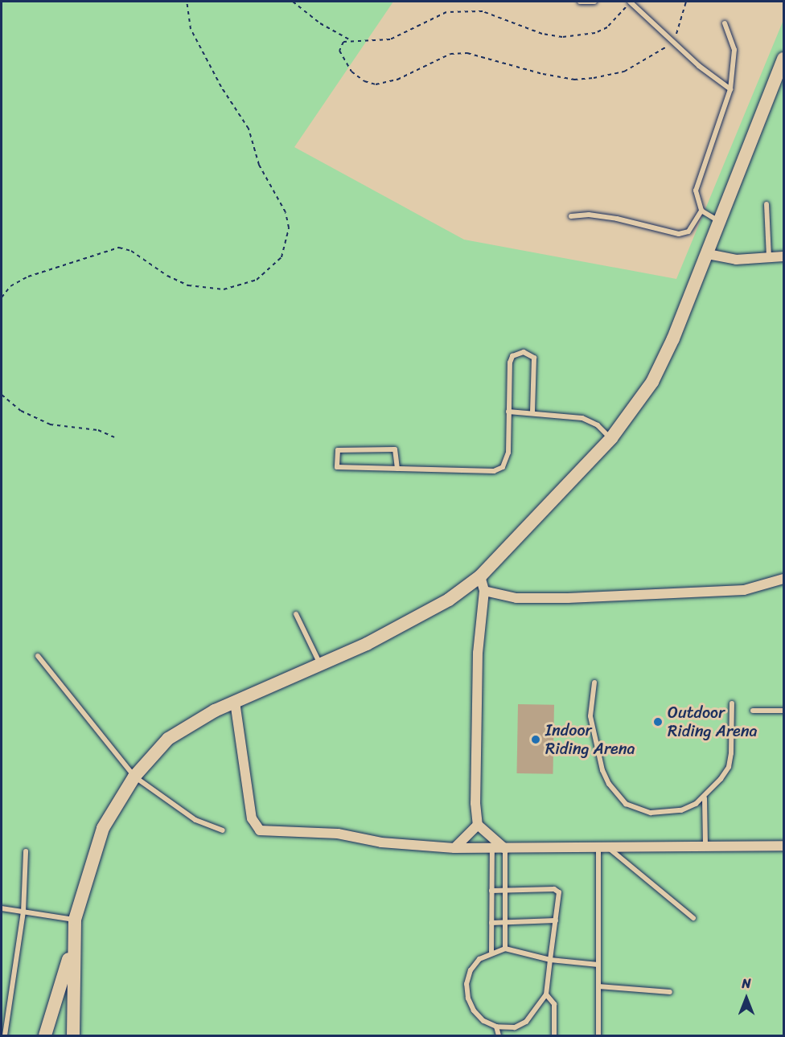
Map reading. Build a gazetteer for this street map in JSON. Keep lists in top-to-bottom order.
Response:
{
  "places": ["Outdoor Riding Arena", "Indoor Riding Arena"],
  "north": "top"
}
